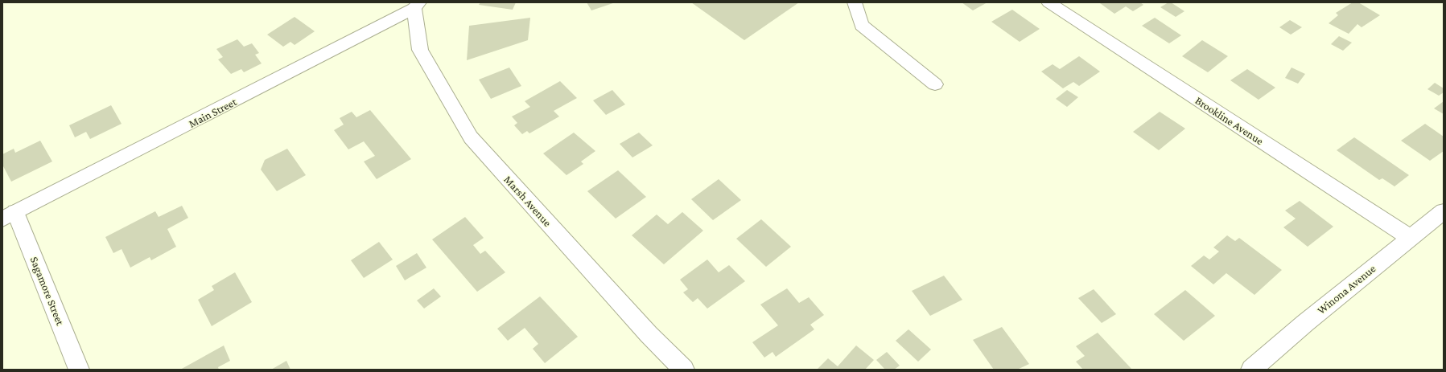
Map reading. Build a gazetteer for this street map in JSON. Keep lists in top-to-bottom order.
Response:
{
  "streets": {
    "main road": [
      "Main Street",
      "Brookline Avenue",
      "Marsh Avenue",
      "Winona Avenue",
      "Sagamore Street"
    ]
  },
  "crossings": [
    ["Main Street", "Marsh Avenue"],
    ["Main Street", "Sagamore Street"],
    ["Brookline Avenue", "Winona Avenue"]
  ]
}
